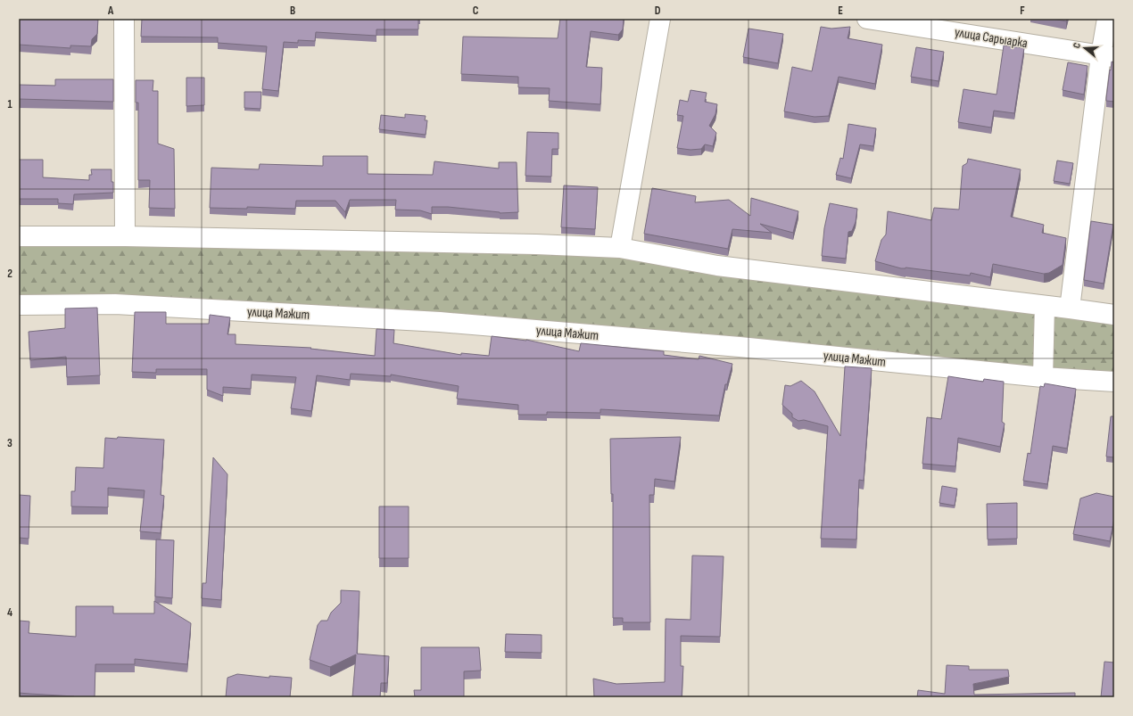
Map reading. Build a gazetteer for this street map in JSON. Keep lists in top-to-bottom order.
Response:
{
  "streets": {
    "street": ["улица Сарыарка", "улица Мажит"]
  },
  "north": "left",
  "grid": {
    "columns": [
      "A",
      "B",
      "C",
      "D",
      "E",
      "F"
    ],
    "rows": [
      "1",
      "2",
      "3",
      "4"
    ]
  }
}
